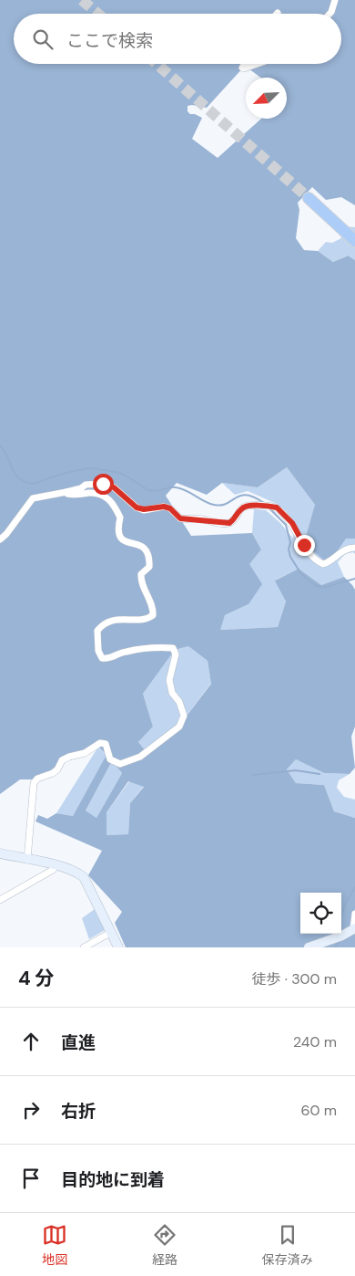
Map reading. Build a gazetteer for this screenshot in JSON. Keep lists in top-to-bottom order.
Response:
{
  "north": "bottom left",
  "page": {
    "search": "ここで検索",
    "heading": ["4 分", "徒歩 · 300 m"],
    "list": [
      ["直進", "240 m"],
      ["右折", "60 m"],
      "目的地に到着"
    ],
    "nav": ["地図", "経路", "保存済み"]
  }
}
